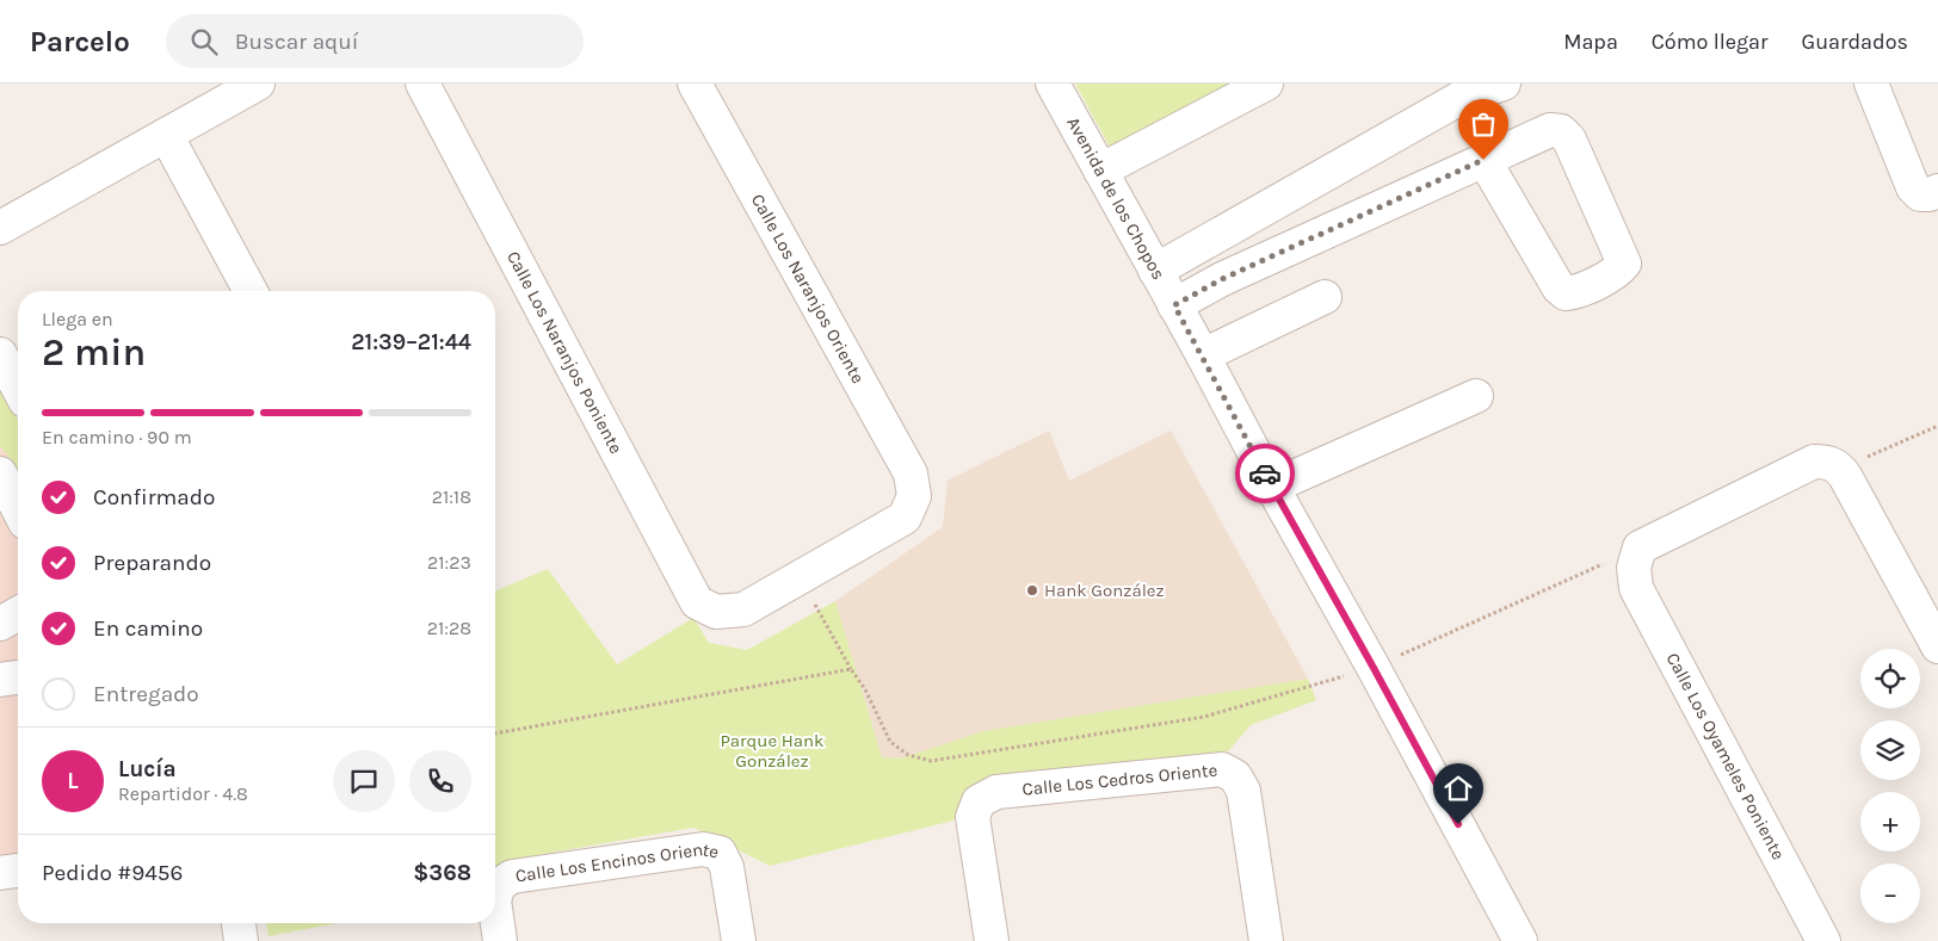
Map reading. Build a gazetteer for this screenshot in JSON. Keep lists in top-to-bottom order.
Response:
{
  "streets": {
    "street": [
      "Avenida de los Chopos",
      "Calle Los Naranjos Oriente",
      "Calle Los Naranjos Poniente",
      "Calle Los Oyameles Poniente",
      "Calle Los Cedros Oriente",
      "Calle Los Encinos Oriente"
    ]
  },
  "crossings": [
    ["Calle Los Naranjos Oriente", "Calle Los Naranjos Poniente"]
  ],
  "parks": ["Parque Hank González"],
  "places": ["Hank González"],
  "page": {
    "header": "Parcelo",
    "search": "Buscar aquí",
    "nav": ["Mapa", "Cómo llegar", "Guardados"],
    "heading": ["2 min", "Llega en", "21:39–21:44"],
    "panel": [
      "Lucía",
      "Repartidor · 4.8",
      "Pedido #9456",
      "$368"
    ],
    "bar": "En camino · 90 m",
    "list": [
      ["Confirmado", "21:18"],
      ["Preparando", "21:23"],
      ["En camino", "21:28"],
      "Entregado"
    ],
    "map_buttons": ["+", "−"],
    "round": "L"
  }
}
